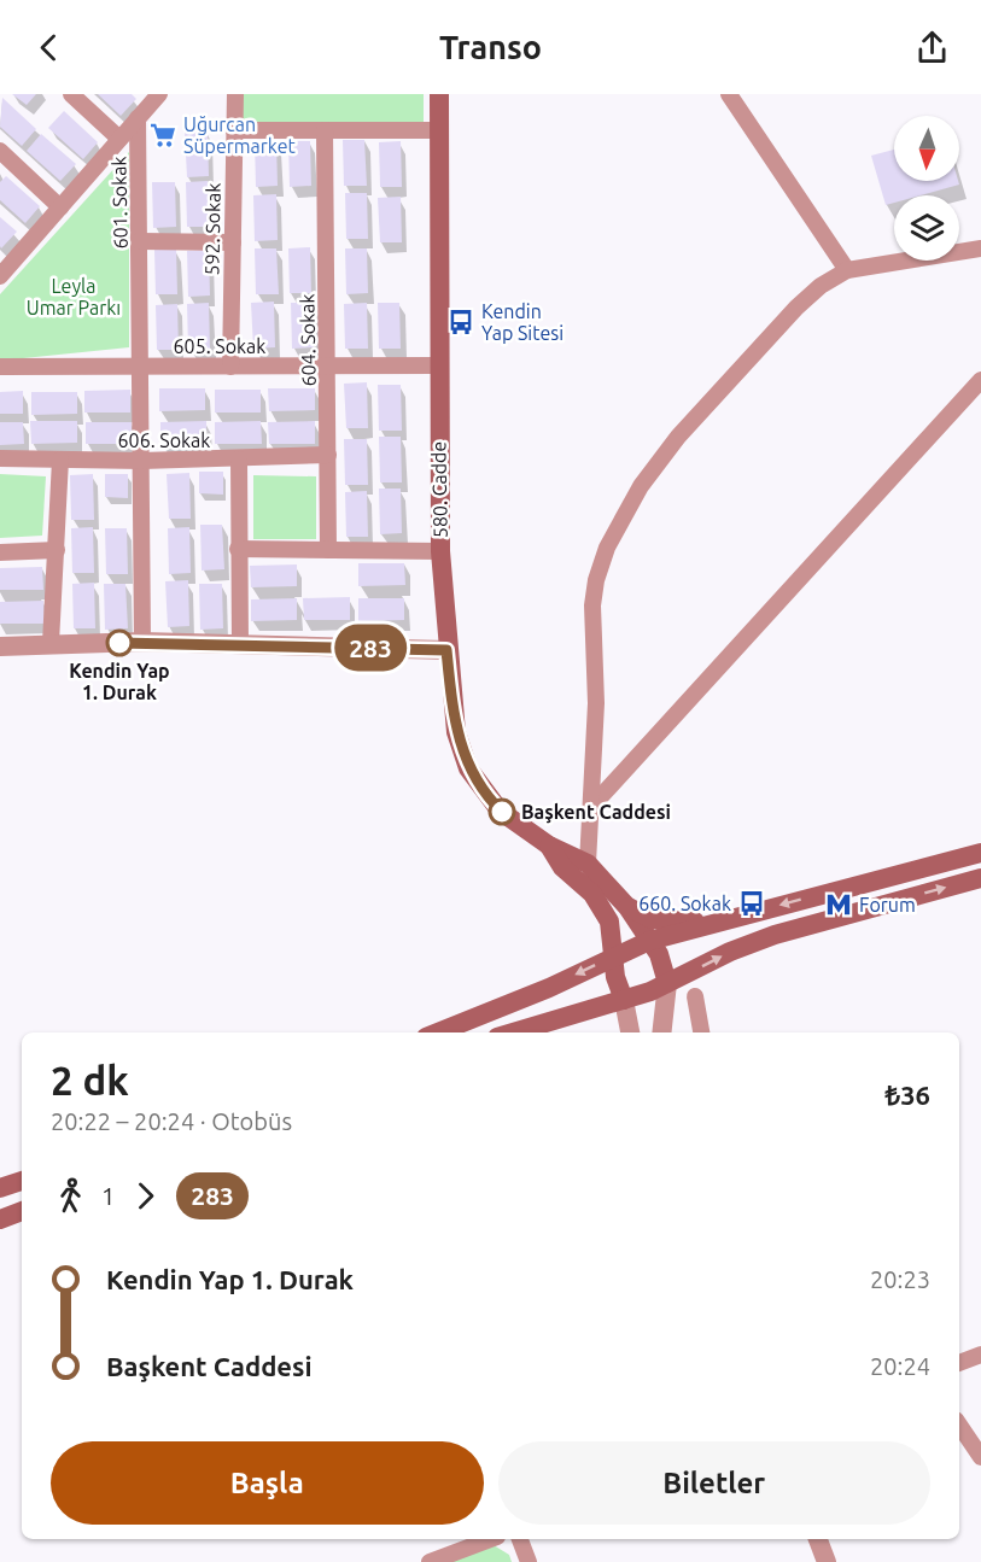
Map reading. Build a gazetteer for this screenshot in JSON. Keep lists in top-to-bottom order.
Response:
{
  "streets": {
    "main road": ["580. Cadde"],
    "street": [
      "601. Sokak",
      "592. Sokak",
      "604. Sokak",
      "605. Sokak",
      "606. Sokak"
    ]
  },
  "crossings": [
    ["601. Sokak", "605. Sokak"],
    ["601. Sokak", "606. Sokak"],
    ["592. Sokak", "605. Sokak"],
    ["604. Sokak", "605. Sokak"],
    ["604. Sokak", "606. Sokak"],
    ["605. Sokak", "580. Cadde"]
  ],
  "parks": ["Leyla Umar Parkı"],
  "places": {
    "supermarket": ["Uğurcan Süpermarket"],
    "bus stop": ["Kendin Yap Sitesi", "660. Sokak"],
    "other": ["Kendin Yap 1. Durak", "Başkent Caddesi"],
    "metro station": ["Forum"]
  },
  "lines": ["bus line 283"],
  "north": "bottom",
  "page": {
    "header": "Transo",
    "on_map": "283",
    "heading": ["2 dk", "20:22 – 20:24 · Otobüs", "₺36"],
    "legs": ["1", "283"],
    "list": [
      {
        "name": "Kendin Yap 1. Durak",
        "value": "20:23"
      },
      {
        "name": "Başkent Caddesi",
        "value": "20:24"
      }
    ],
    "buttons": ["Başla", "Biletler"]
  }
}
